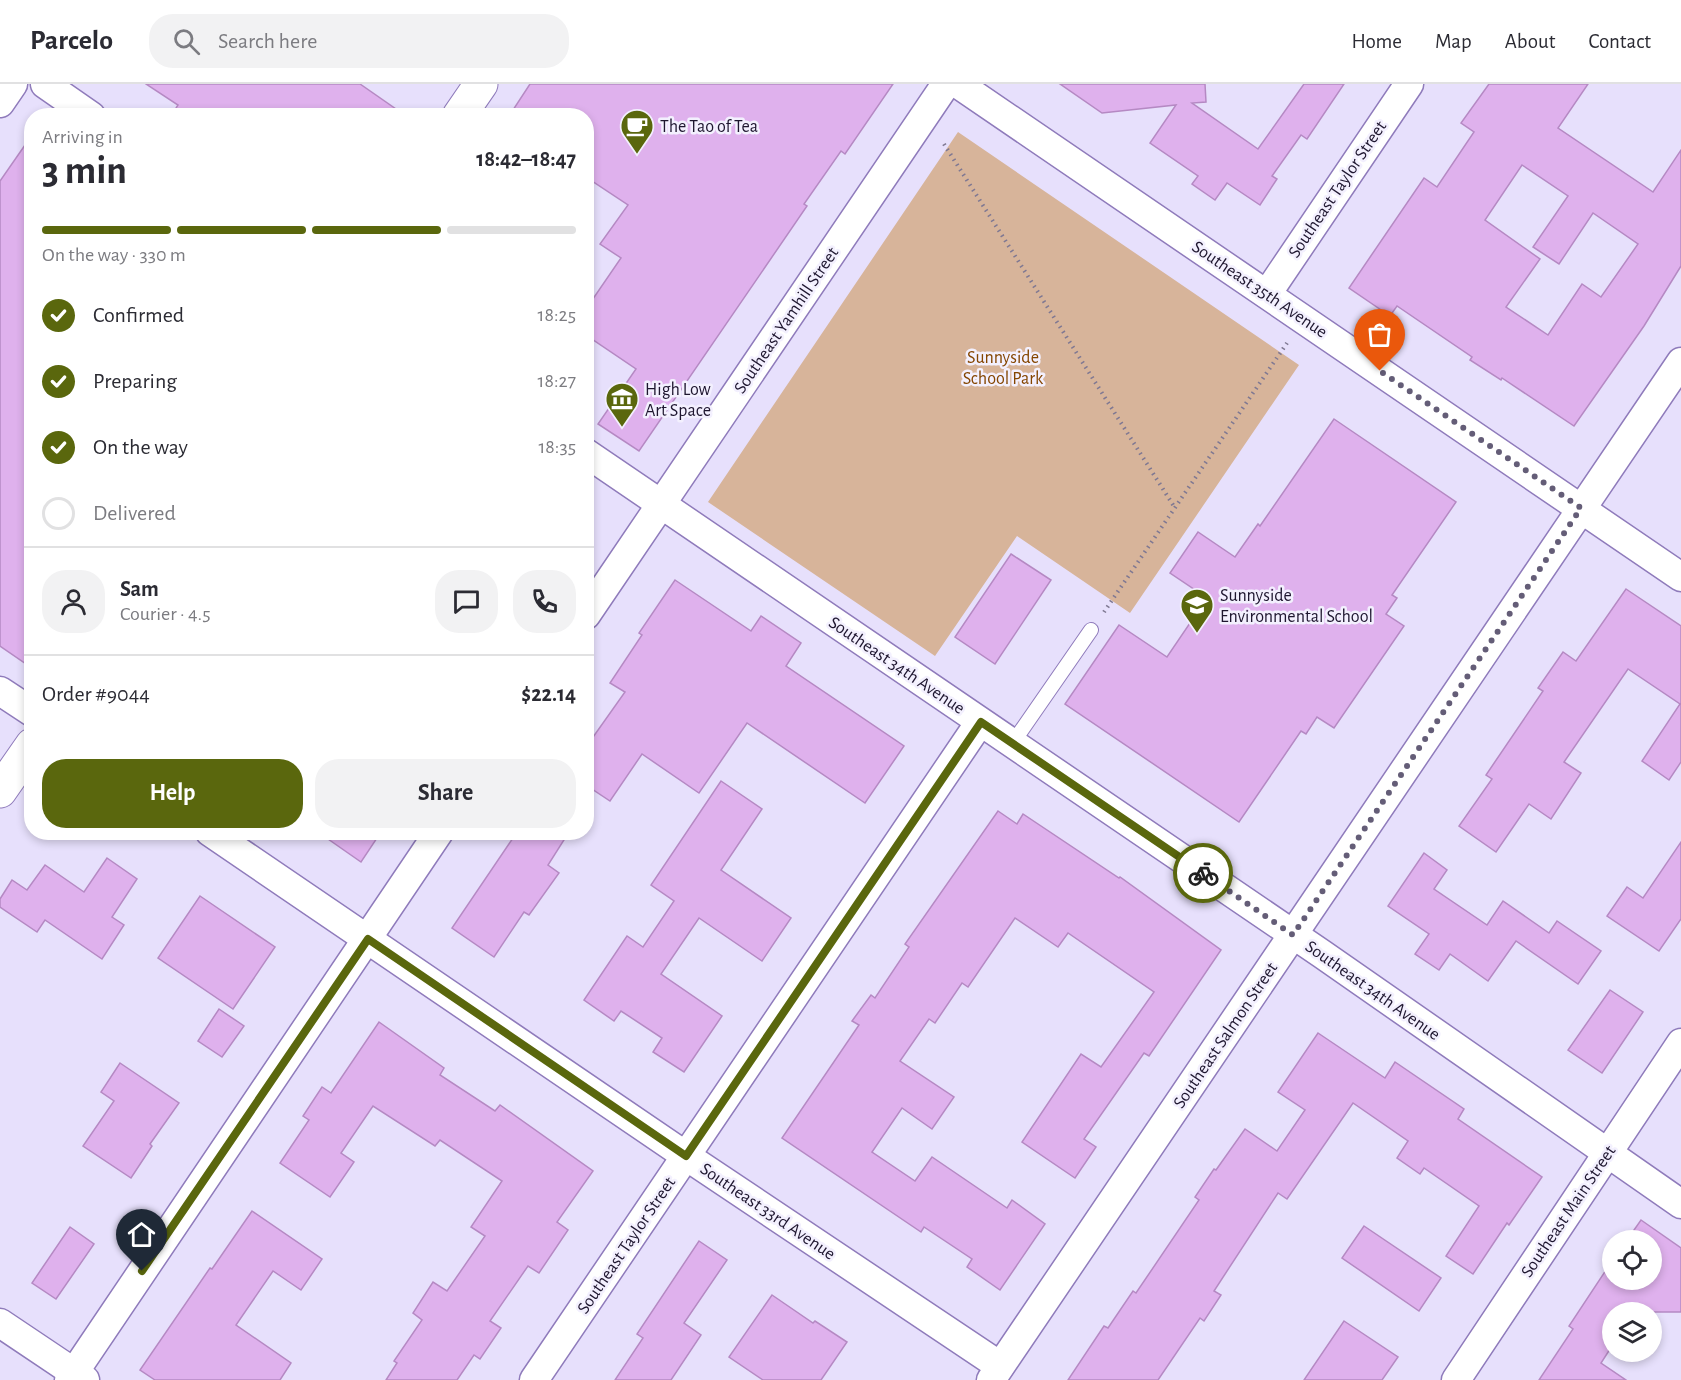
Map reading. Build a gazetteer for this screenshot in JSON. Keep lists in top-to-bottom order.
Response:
{
  "streets": {
    "street": [
      "Southeast Taylor Street",
      "Southeast 35th Avenue",
      "Southeast Yamhill Street",
      "Southeast 34th Avenue",
      "Southeast Salmon Street",
      "Southeast 33rd Avenue",
      "Southeast Main Street"
    ]
  },
  "crossings": [
    ["Southeast Taylor Street", "Southeast 35th Avenue"],
    ["Southeast Taylor Street", "Southeast 34th Avenue"],
    ["Southeast Taylor Street", "Southeast 33rd Avenue"],
    ["Southeast 35th Avenue", "Southeast Salmon Street"],
    ["Southeast Yamhill Street", "Southeast 34th Avenue"],
    ["Southeast 34th Avenue", "Southeast Salmon Street"],
    ["Southeast 34th Avenue", "Southeast Main Street"],
    ["Southeast Salmon Street", "Southeast 33rd Avenue"]
  ],
  "parks": ["Sunnyside School Park"],
  "places": {
    "cafe": ["The Tao of Tea"],
    "museum": ["High Low Art Space"],
    "school or university": ["Sunnyside Environmental School"]
  },
  "page": {
    "header": "Parcelo",
    "search": "Search here",
    "nav": [
      "Home",
      "Map",
      "About",
      "Contact"
    ],
    "heading": ["3 min", "Arriving in", "18:42–18:47"],
    "panel": [
      "Sam",
      "Courier · 4.5",
      "Order #9044",
      "$22.14"
    ],
    "bar": "On the way · 330 m",
    "list": [
      ["Confirmed", "18:25"],
      ["Preparing", "18:27"],
      ["On the way", "18:35"],
      "Delivered"
    ],
    "buttons": ["Help", "Share"]
  }
}
